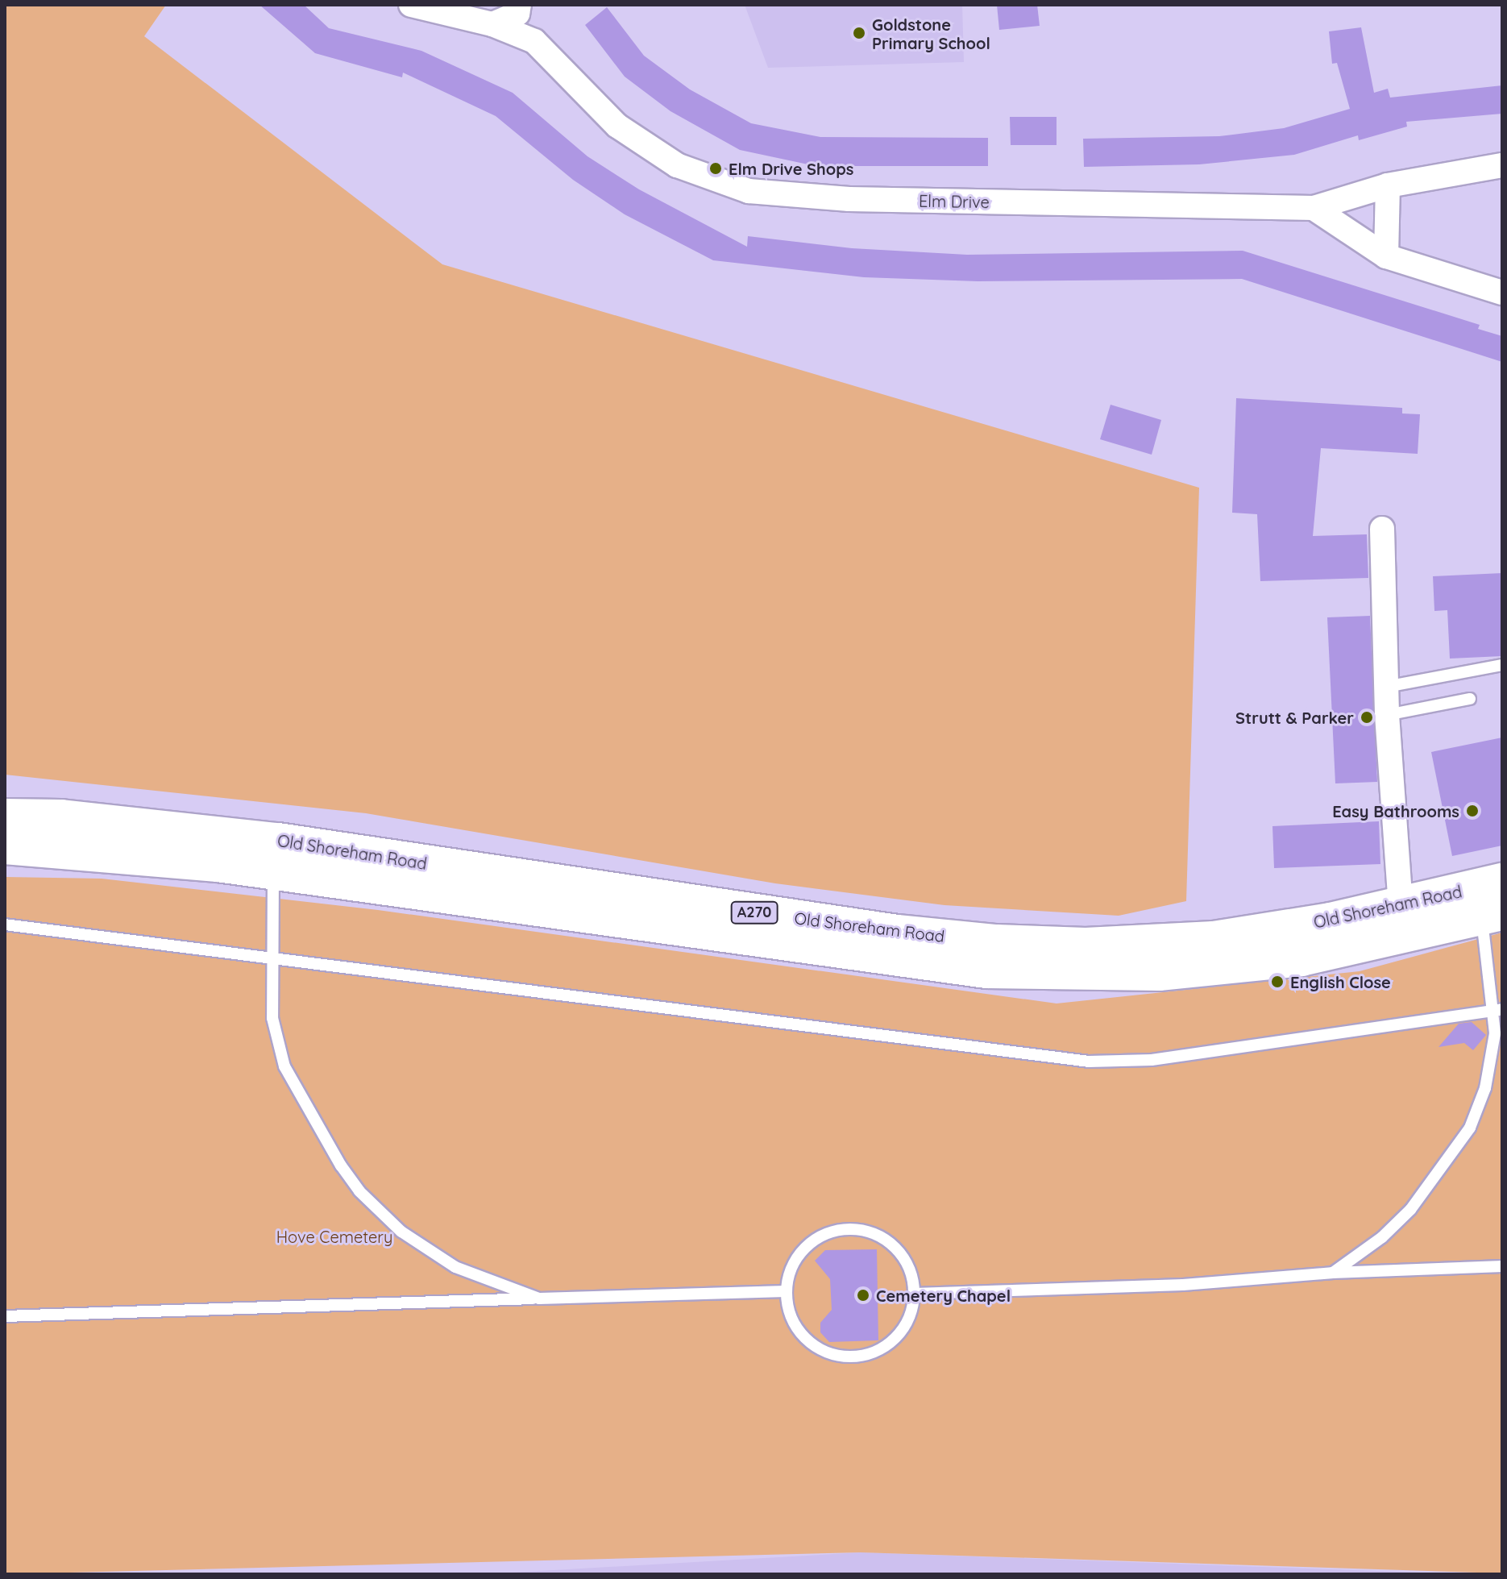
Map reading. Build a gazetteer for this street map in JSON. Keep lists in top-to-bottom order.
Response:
{
  "streets": {
    "main road": ["Old Shoreham Road", "A270"],
    "street": ["Elm Drive"]
  },
  "parks": ["Hove Cemetery"],
  "places": [
    "Goldstone Primary School",
    "Elm Drive Shops",
    "Strutt & Parker",
    "Easy Bathrooms",
    "English Close",
    "Cemetery Chapel"
  ]
}
